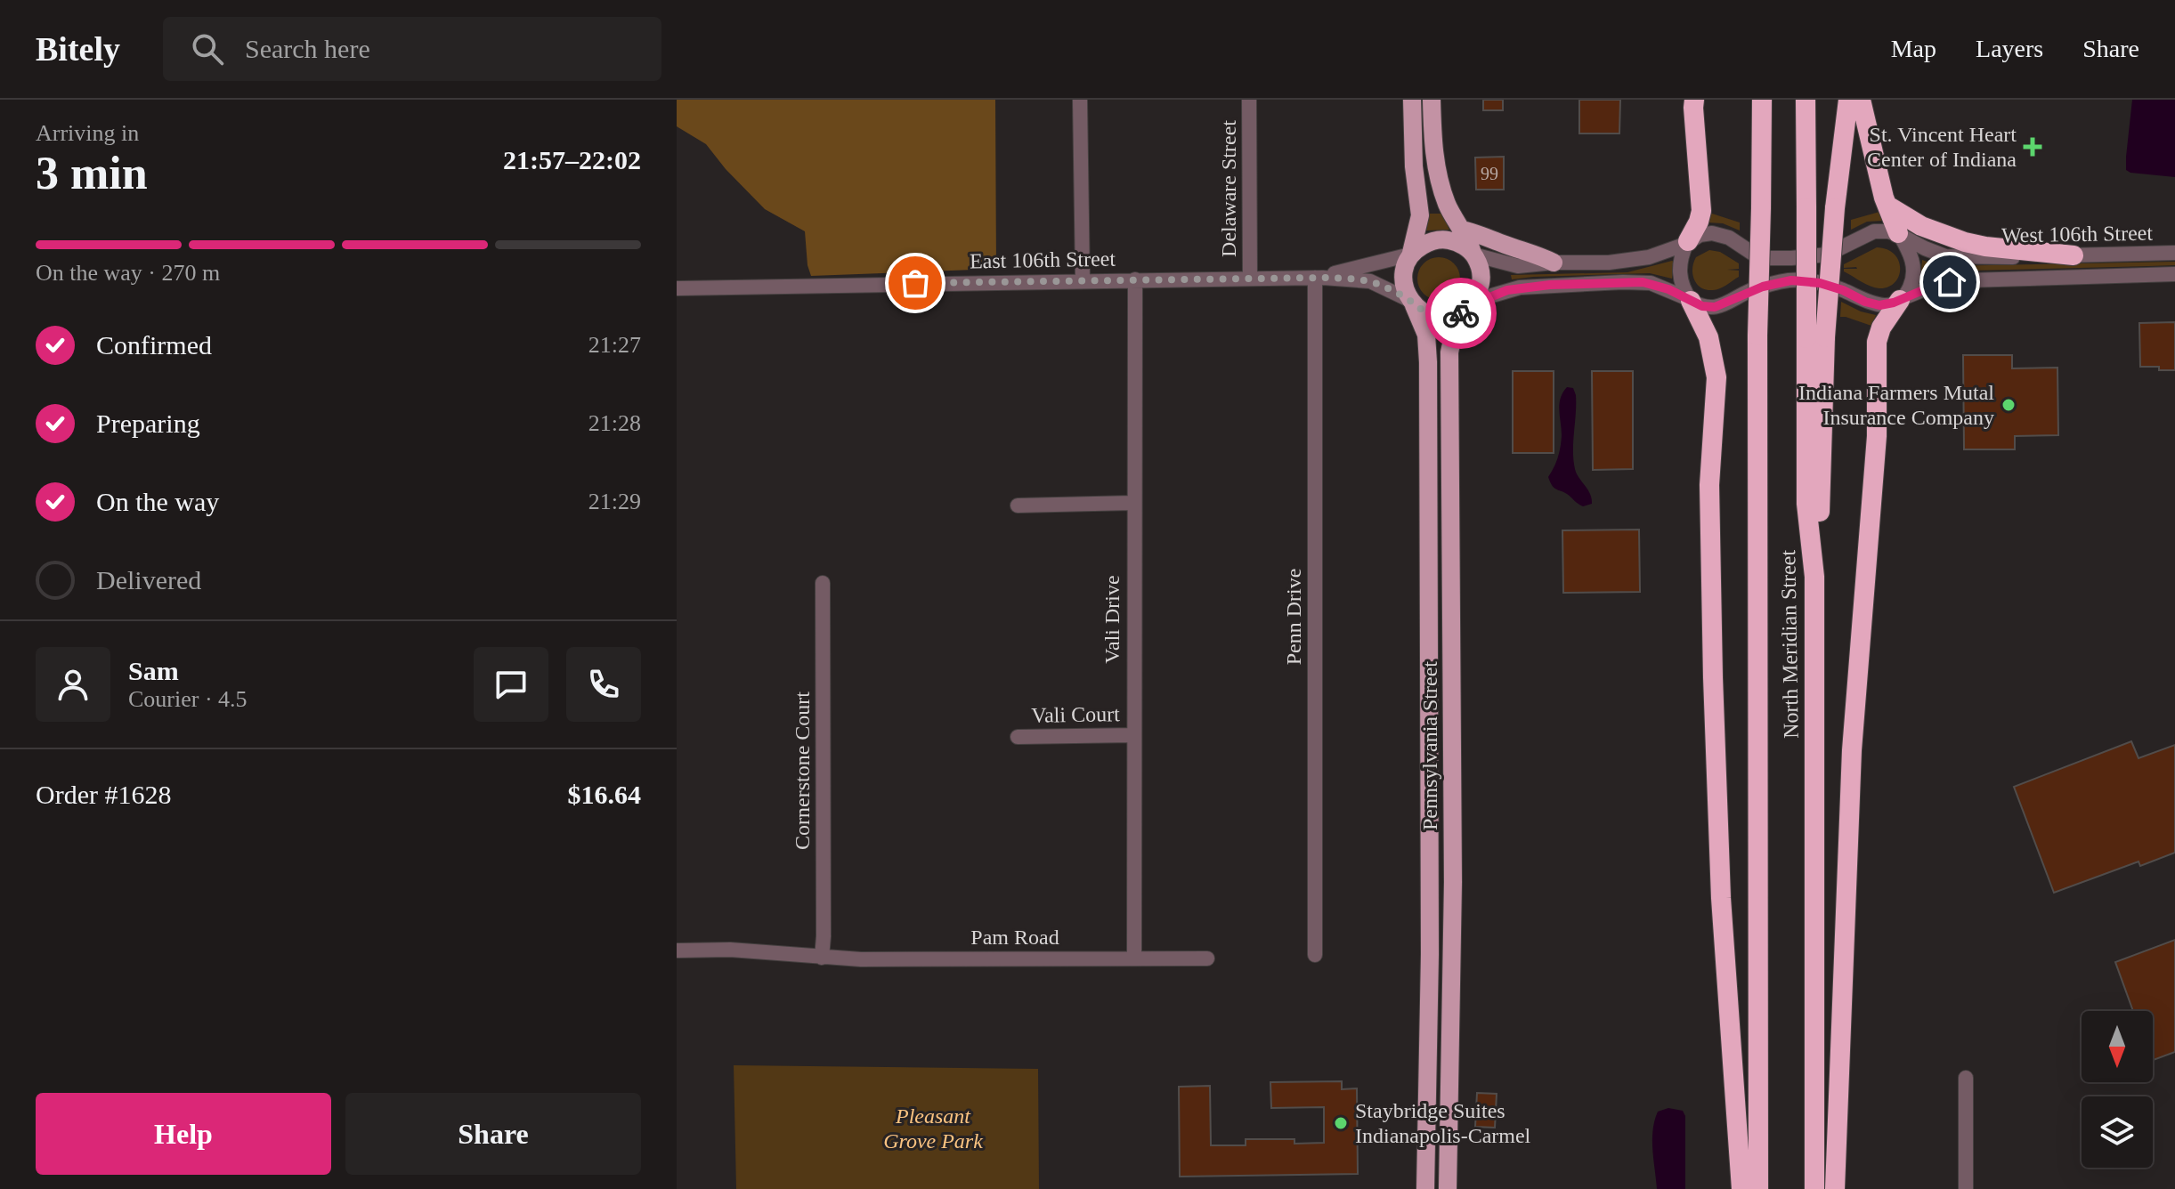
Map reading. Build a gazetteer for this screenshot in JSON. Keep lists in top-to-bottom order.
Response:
{
  "streets": {
    "highway": ["North Meridian Street"],
    "main road": ["Pennsylvania Street"],
    "street": [
      "Delaware Street",
      "West 106th Street",
      "East 106th Street",
      "Penn Drive",
      "Vali Drive",
      "Vali Court",
      "Cornerstone Court",
      "Pam Road"
    ]
  },
  "crossings": [
    ["Delaware Street", "East 106th Street"],
    ["East 106th Street", "Penn Drive"],
    ["East 106th Street", "Vali Drive"],
    ["East 106th Street", "Pennsylvania Street"],
    ["Vali Drive", "Vali Court"],
    ["Vali Drive", "Pam Road"],
    ["Cornerstone Court", "Pam Road"]
  ],
  "parks": ["Pleasant Grove Park"],
  "places": {
    "health": ["St. Vincent Heart Center of Indiana"],
    "other": ["Indiana Farmers Mutal Insurance Company", "Staybridge Suites Indianapolis-Carmel"]
  },
  "house_numbers": ["99"],
  "north": "bottom",
  "page": {
    "header": "Bitely",
    "search": "Search here",
    "nav": ["Map", "Layers", "Share"],
    "heading": ["3 min", "Arriving in", "21:57–22:02"],
    "panel": [
      "Sam",
      "Courier · 4.5",
      "Order #1628",
      "$16.64"
    ],
    "bar": "On the way · 270 m",
    "list": [
      ["Confirmed", "21:27"],
      ["Preparing", "21:28"],
      ["On the way", "21:29"],
      "Delivered"
    ],
    "buttons": ["Help", "Share"]
  }
}
